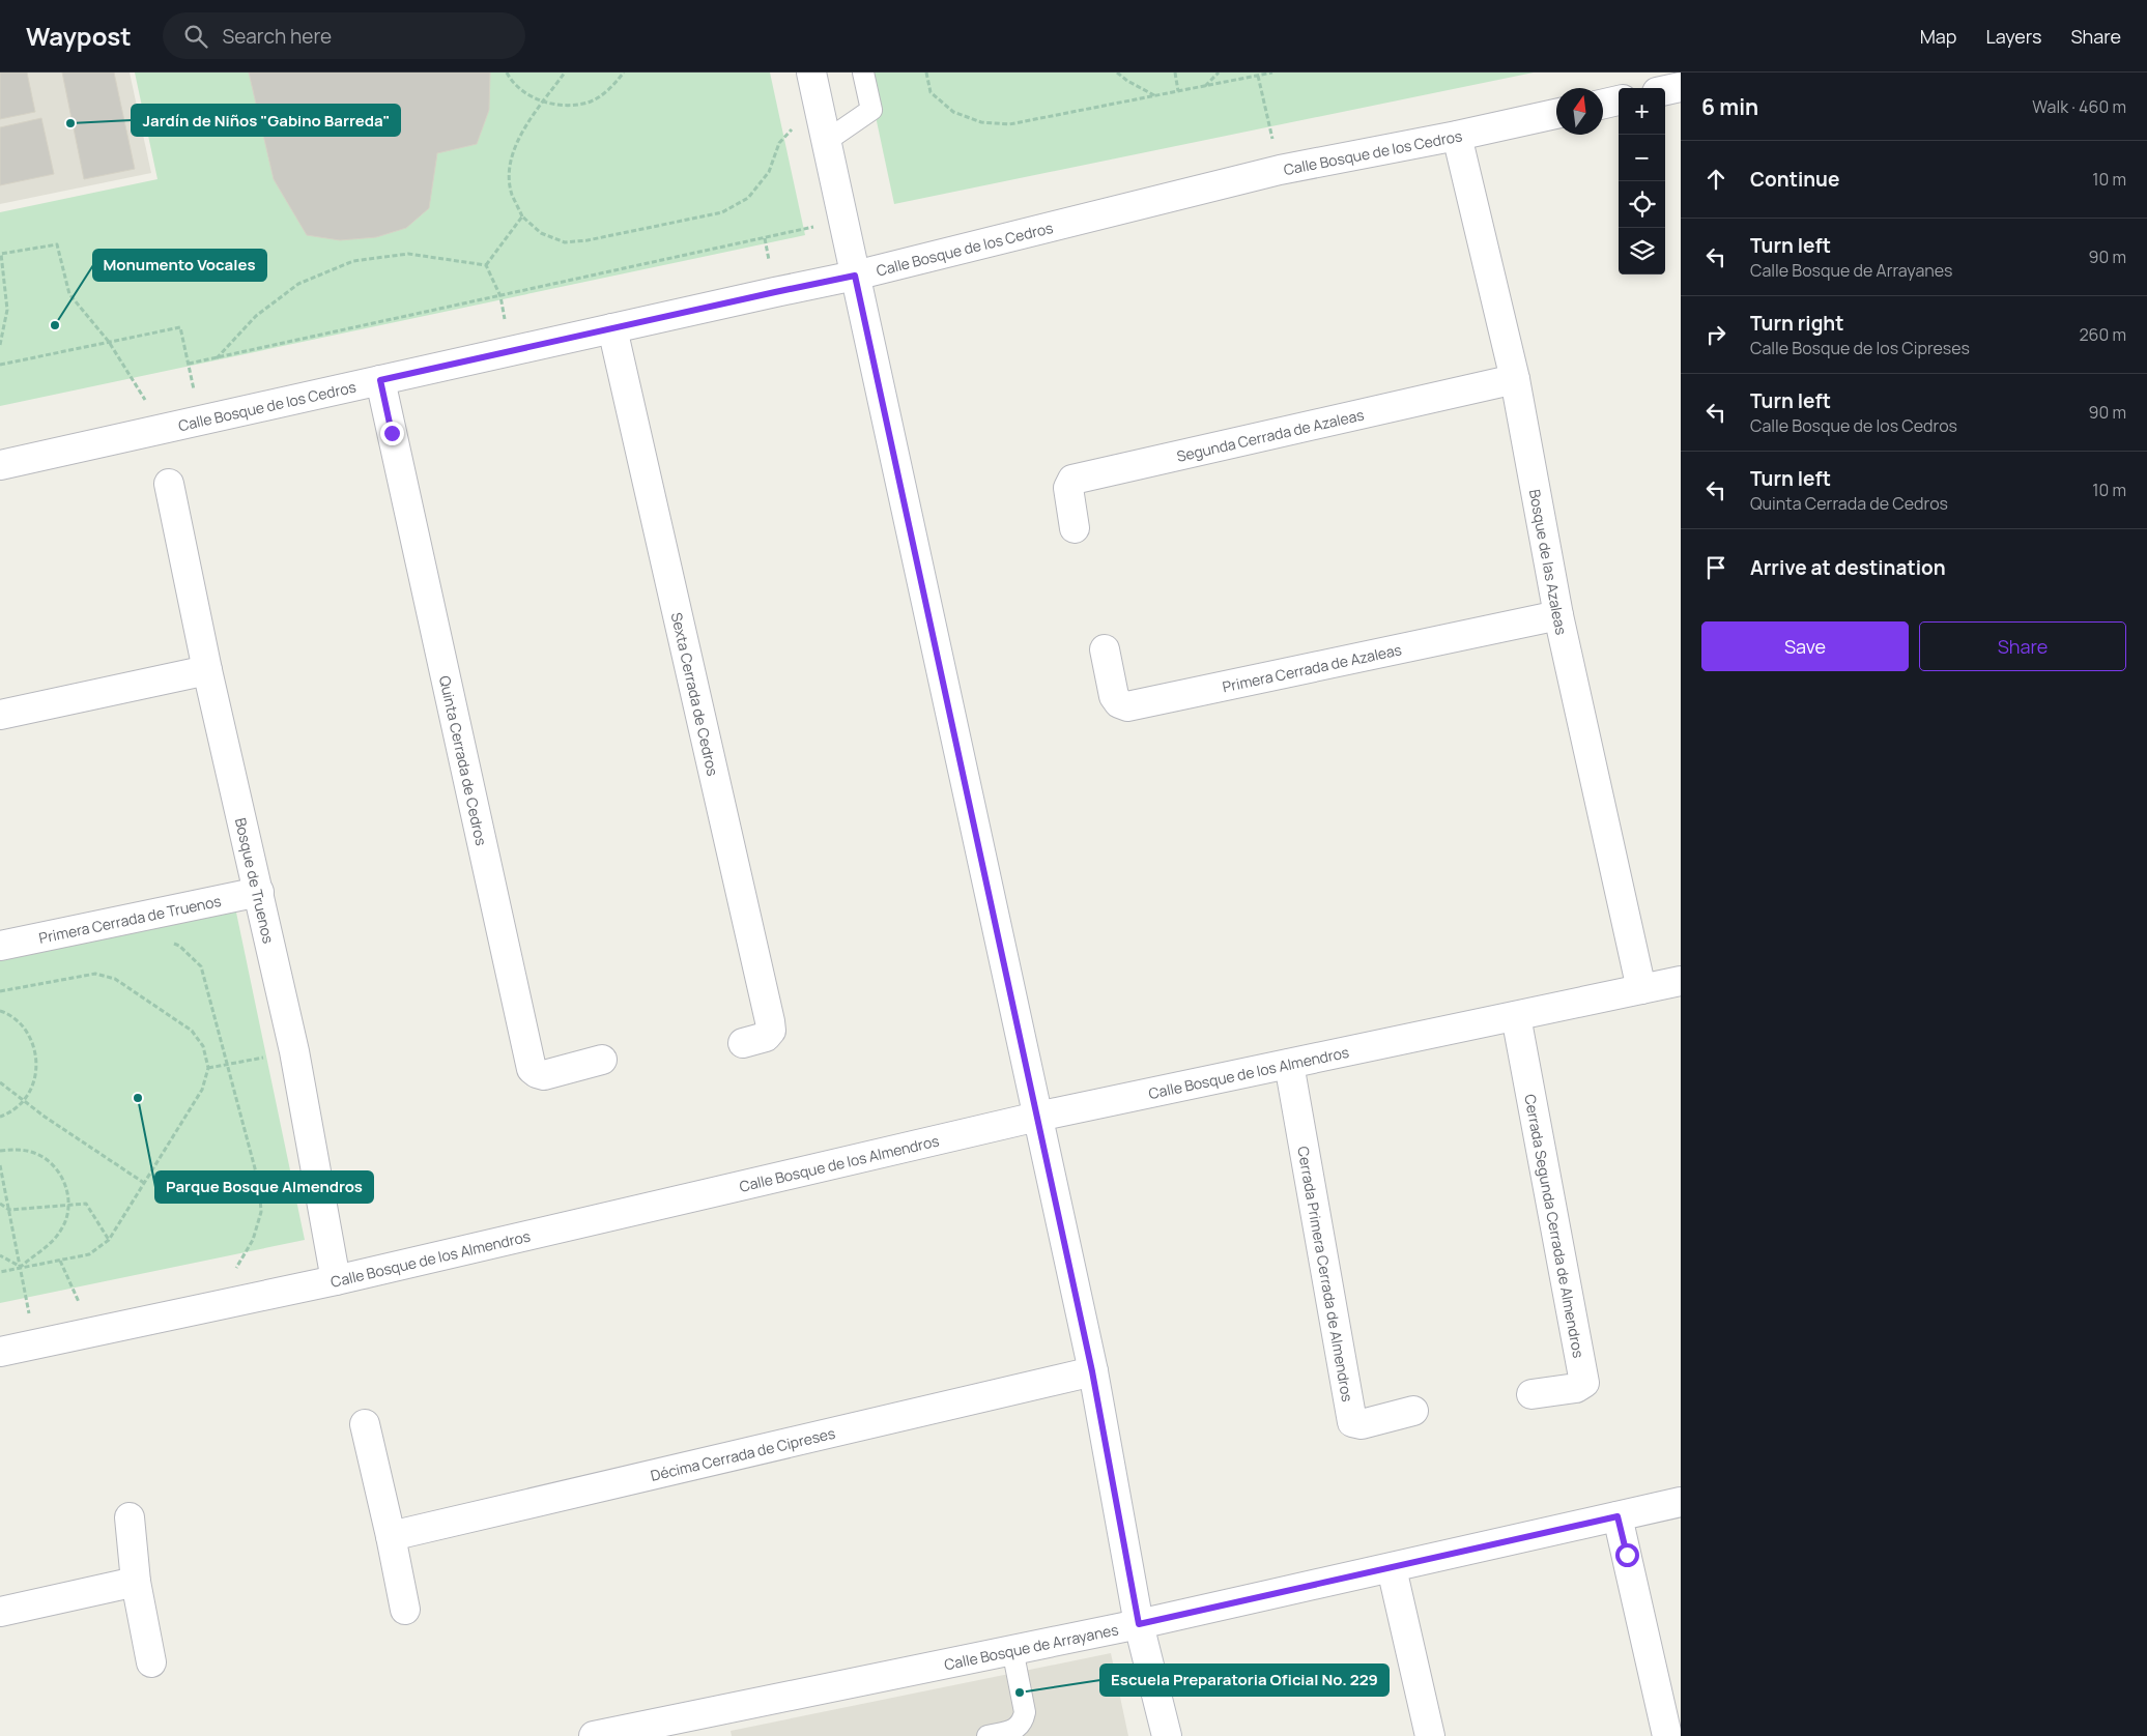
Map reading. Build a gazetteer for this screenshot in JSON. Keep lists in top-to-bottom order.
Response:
{
  "streets": {
    "street": [
      "Calle Bosque de los Cedros",
      "Segunda Cerrada de Azaleas",
      "Bosque de las Azaleas",
      "Primera Cerrada de Azaleas",
      "Sexta Cerrada de Cedros",
      "Quinta Cerrada de Cedros",
      "Bosque de Truenos",
      "Primera Cerrada de Truenos",
      "Calle Bosque de los Almendros",
      "Cerrada Segunda Cerrada de Almendros",
      "Cerrada Primera Cerrada de Almendros",
      "Décima Cerrada de Cipreses",
      "Calle Bosque de Arrayanes"
    ]
  },
  "crossings": [
    ["Calle Bosque de los Cedros", "Bosque de las Azaleas"],
    ["Calle Bosque de los Cedros", "Sexta Cerrada de Cedros"],
    ["Calle Bosque de los Cedros", "Quinta Cerrada de Cedros"],
    ["Segunda Cerrada de Azaleas", "Bosque de las Azaleas"],
    ["Bosque de las Azaleas", "Primera Cerrada de Azaleas"],
    ["Bosque de las Azaleas", "Calle Bosque de los Almendros"],
    ["Bosque de Truenos", "Primera Cerrada de Truenos"],
    ["Bosque de Truenos", "Calle Bosque de los Almendros"],
    ["Calle Bosque de los Almendros", "Cerrada Segunda Cerrada de Almendros"],
    ["Calle Bosque de los Almendros", "Cerrada Primera Cerrada de Almendros"]
  ],
  "places": [
    "Jardín de Niños \"Gabino Barreda\"",
    "Monumento Vocales",
    "Parque Bosque Almendros",
    "Escuela Preparatoria Oficial No. 229"
  ],
  "north": "top",
  "page": {
    "header": "Waypost",
    "search": "Search here",
    "nav": ["Map", "Layers", "Share"],
    "heading": ["6 min", "Walk · 460 m"],
    "map_buttons": ["+", "−"],
    "list": [
      ["Continue", "10 m"],
      ["Turn left", "Calle Bosque de Arrayanes", "90 m"],
      ["Turn right", "Calle Bosque de los Cipreses", "260 m"],
      ["Turn left", "Calle Bosque de los Cedros", "90 m"],
      ["Turn left", "Quinta Cerrada de Cedros", "10 m"],
      "Arrive at destination"
    ],
    "buttons": ["Save", "Share"]
  }
}
